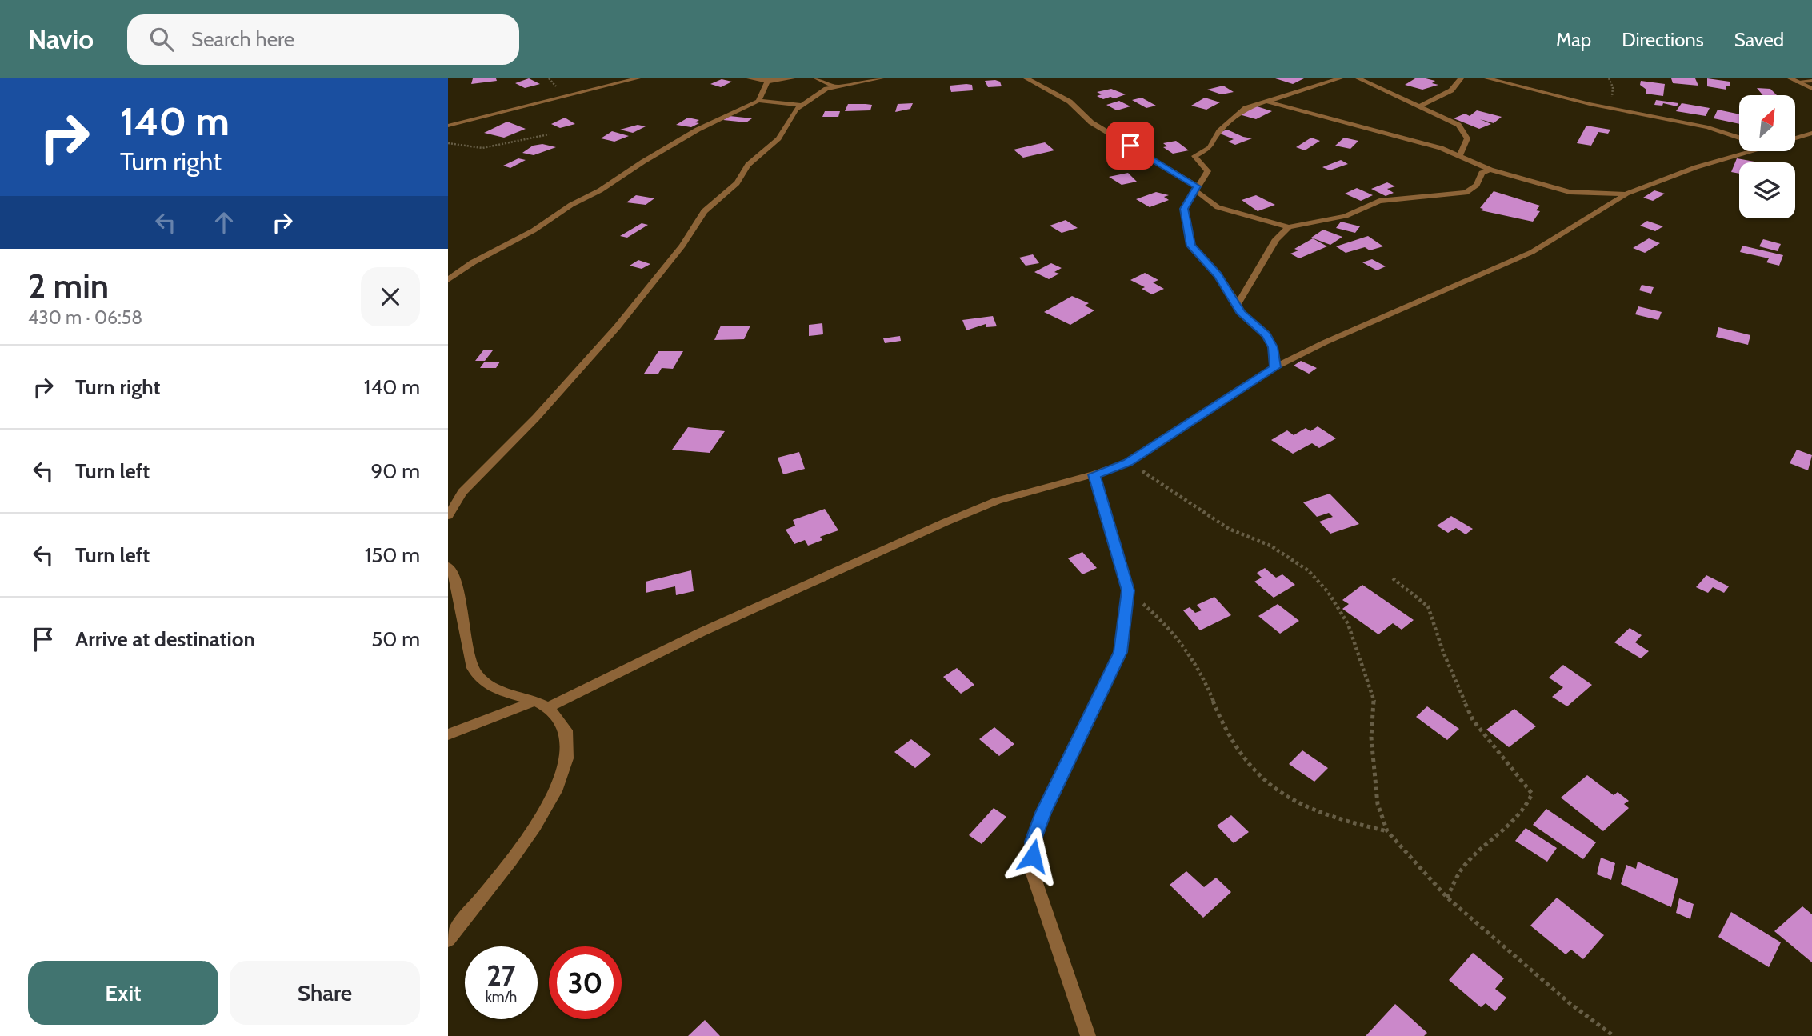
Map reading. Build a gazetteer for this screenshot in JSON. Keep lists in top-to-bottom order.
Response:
{
  "north": "top right",
  "page": {
    "header": "Navio",
    "search": "Search here",
    "nav": ["Map", "Directions", "Saved"],
    "turn": ["140 m", "Turn right"],
    "heading": ["2 min", "430 m · 06:58"],
    "list": [
      {
        "name": "Turn right",
        "value": "140 m"
      },
      {
        "name": "Turn left",
        "value": "90 m"
      },
      {
        "name": "Turn left",
        "value": "150 m"
      },
      {
        "name": "Arrive at destination",
        "value": "50 m"
      }
    ],
    "speed": "27 km/h",
    "limit": "30",
    "buttons": ["Exit", "Share"]
  }
}
